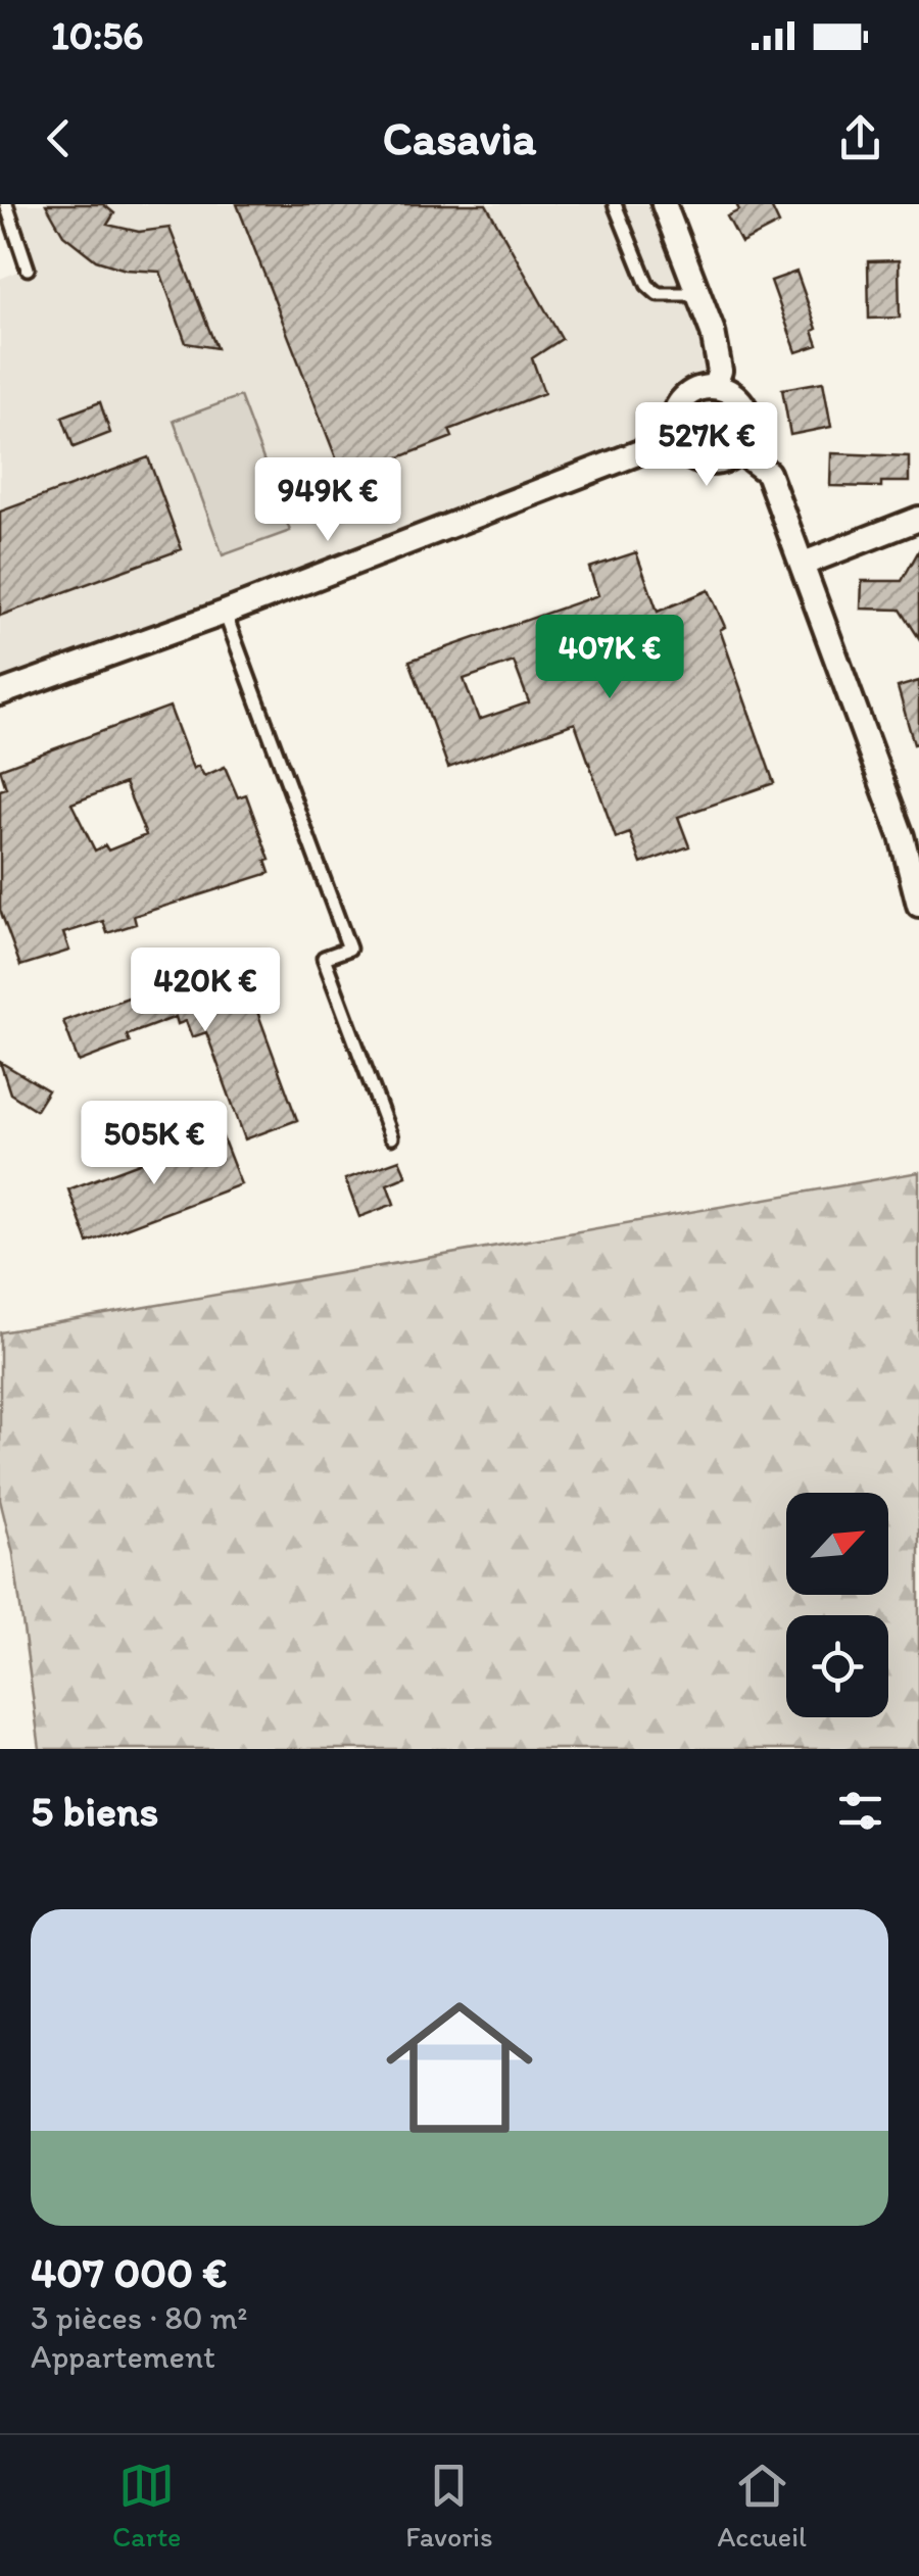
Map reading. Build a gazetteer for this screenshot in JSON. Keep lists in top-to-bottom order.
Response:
{
  "north": "top right",
  "page": {
    "status": "10:56",
    "header": "Casavia",
    "price": [
      "527K €",
      "949K €",
      "407K €",
      "420K €",
      "505K €"
    ],
    "heading": "5 biens",
    "list": [
      {
        "name": "407 000 €",
        "note": "3 pièces · 80 m² · Appartement"
      }
    ],
    "tabs": ["Carte", "Favoris", "Accueil"]
  }
}
